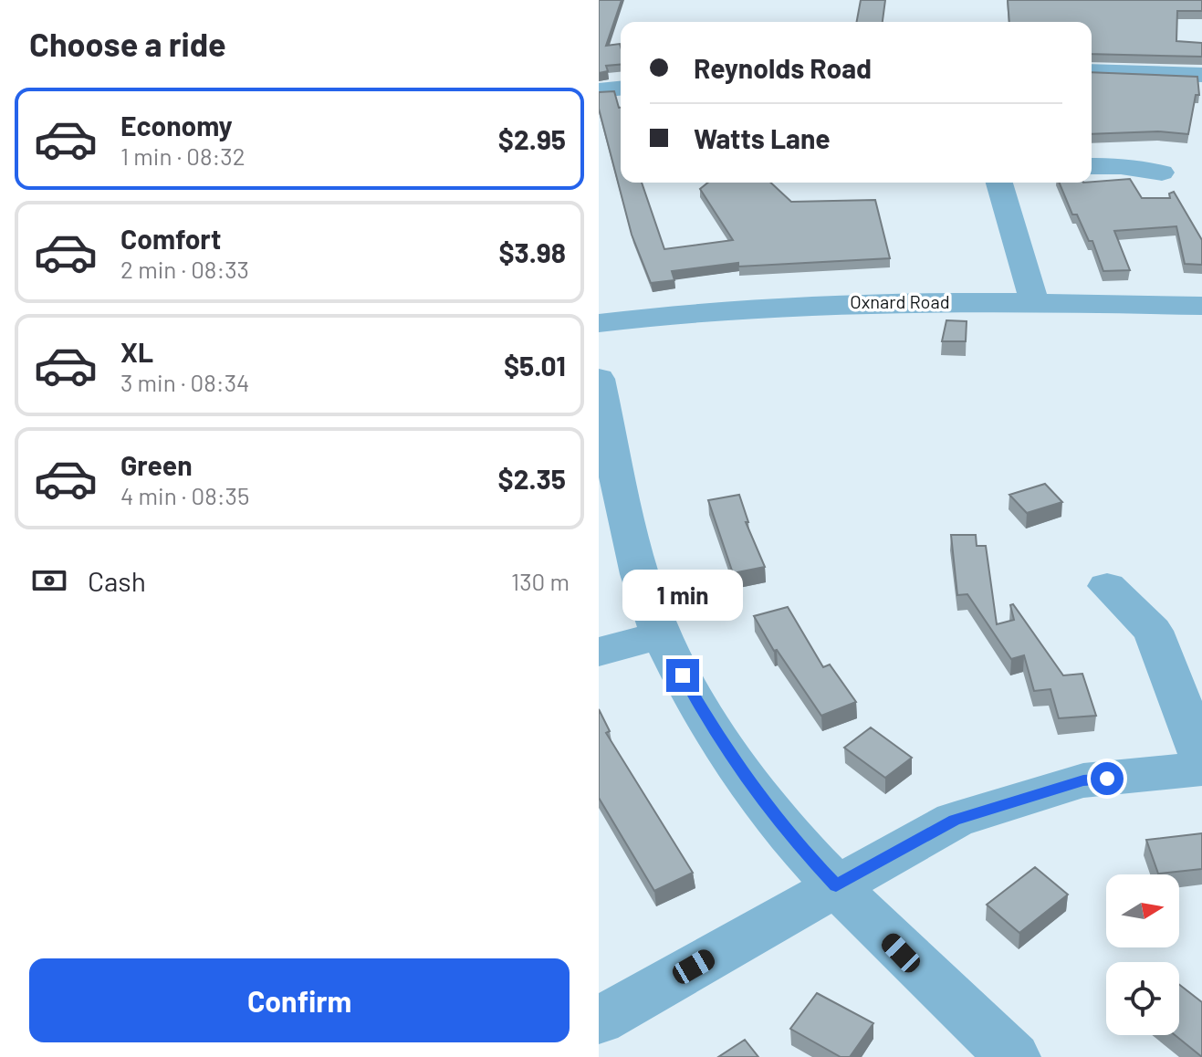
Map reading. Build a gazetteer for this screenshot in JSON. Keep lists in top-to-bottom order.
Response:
{
  "streets": {
    "street": ["Oxnard Road"]
  },
  "north": "right",
  "page": {
    "heading": "Choose a ride",
    "banner": ["Reynolds Road", "Watts Lane"],
    "list": [
      {
        "name": "Economy",
        "note": "1 min · 08:32",
        "value": "$2.95"
      },
      {
        "name": "Comfort",
        "note": "2 min · 08:33",
        "value": "$3.98"
      },
      {
        "name": "XL",
        "note": "3 min · 08:34",
        "value": "$5.01"
      },
      {
        "name": "Green",
        "note": "4 min · 08:35",
        "value": "$2.35"
      }
    ],
    "pay": ["Cash", "130 m"],
    "bubble": "1 min",
    "buttons": "Confirm"
  }
}
